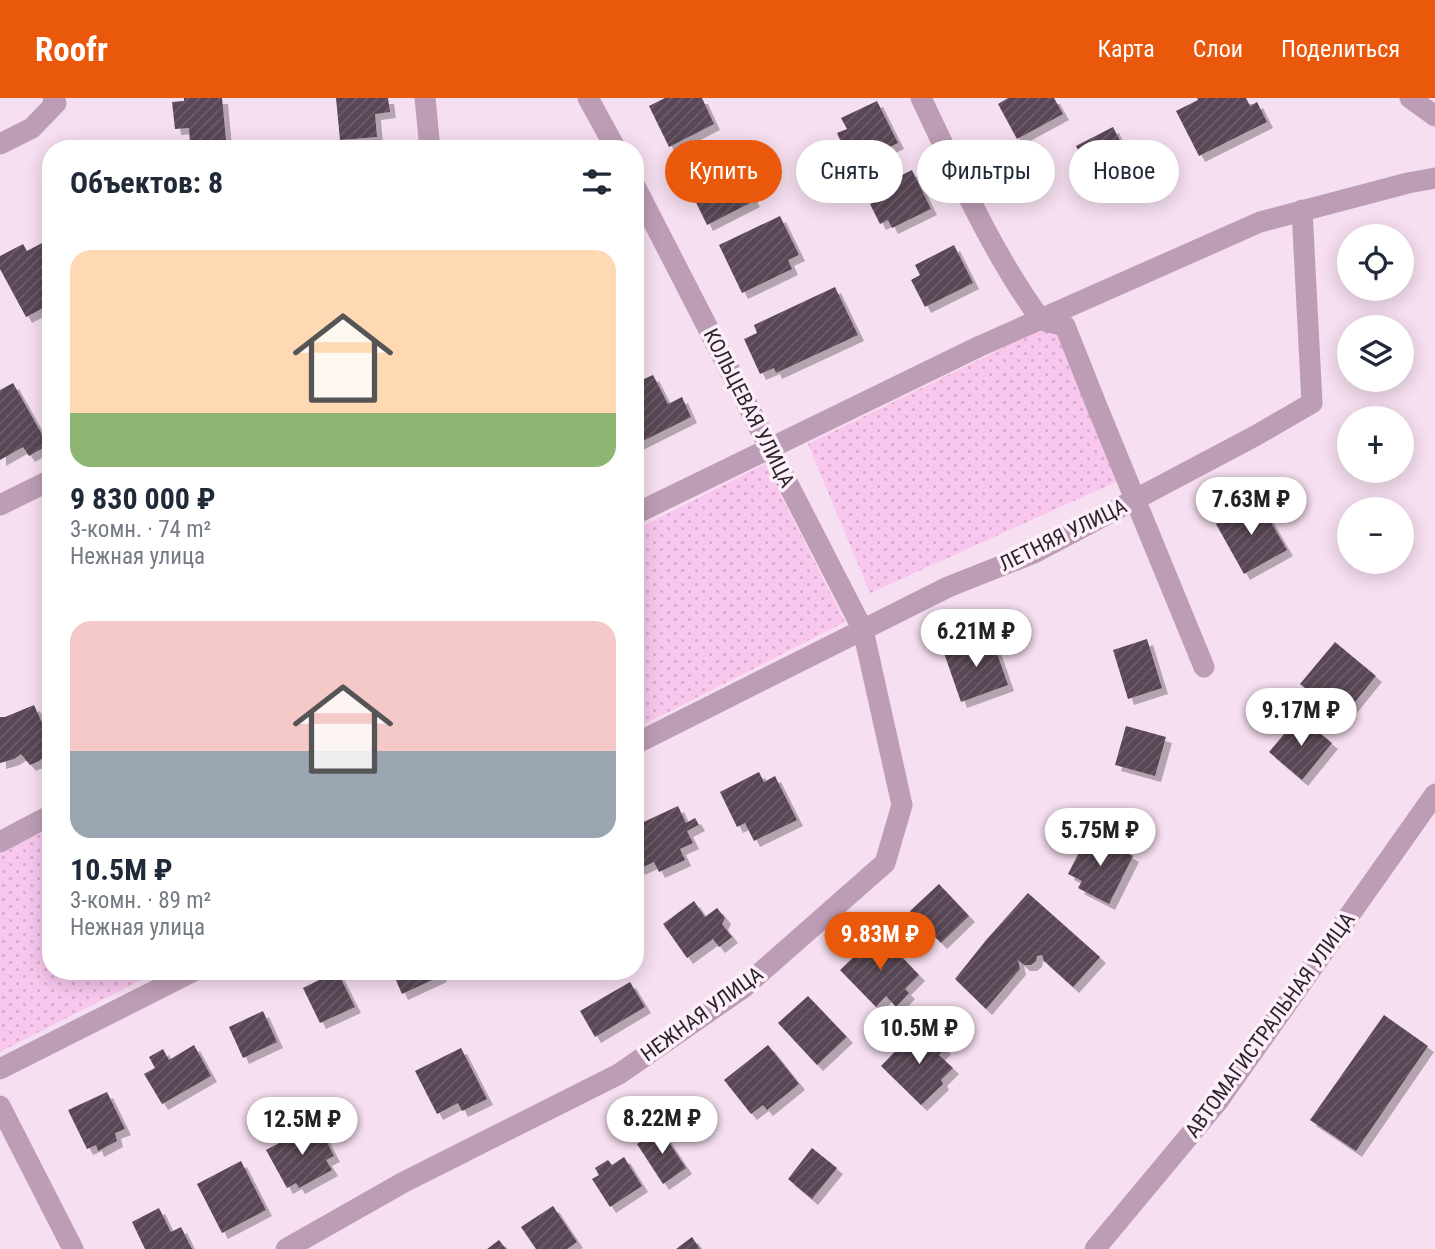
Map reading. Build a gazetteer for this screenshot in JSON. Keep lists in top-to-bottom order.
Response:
{
  "streets": {
    "street": [
      "КОЛЬЦЕВАЯ УЛИЦА",
      "ЛЕТНЯЯ УЛИЦА",
      "НЕЖНАЯ УЛИЦА",
      "АВТОМАГИСТРАЛЬНАЯ УЛИЦА"
    ]
  },
  "crossings": [
    ["КОЛЬЦЕВАЯ УЛИЦА", "ЛЕТНЯЯ УЛИЦА"],
    ["КОЛЬЦЕВАЯ УЛИЦА", "НЕЖНАЯ УЛИЦА"],
    ["ЛЕТНЯЯ УЛИЦА", "НЕЖНАЯ УЛИЦА"]
  ],
  "page": {
    "header": "Roofr",
    "nav": ["Карта", "Слои", "Поделиться"],
    "chip": [
      "Купить",
      "Снять",
      "Фильтры",
      "Новое"
    ],
    "heading": "Объектов: 8",
    "map_buttons": ["+", "−"],
    "list": [
      {
        "name": "9 830 000 ₽",
        "note": "3-комн. · 74 m² · Нежная улица"
      },
      {
        "name": "10.5M ₽",
        "note": "3-комн. · 89 m² · Нежная улица"
      }
    ],
    "price": [
      "7.63M ₽",
      "6.21M ₽",
      "9.17M ₽",
      "5.75M ₽",
      "9.83M ₽",
      "10.5M ₽",
      "8.22M ₽",
      "12.5M ₽"
    ]
  }
}
